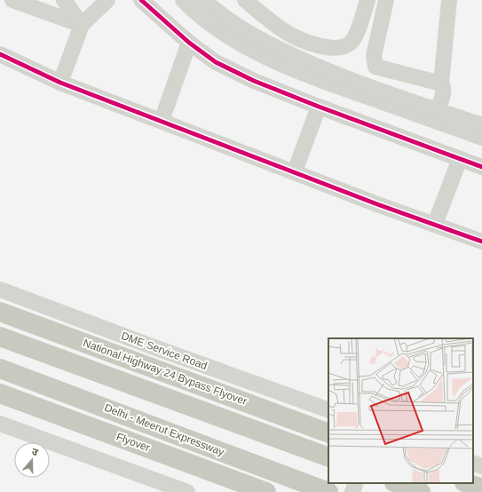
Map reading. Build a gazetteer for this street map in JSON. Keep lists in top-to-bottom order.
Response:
{
  "streets": {
    "highway": ["National Highway 24 Bypass Flyover", "Delhi - Meerut Expressway", "Flyover"],
    "street": ["DME Service Road"]
  },
  "north": "top"
}
